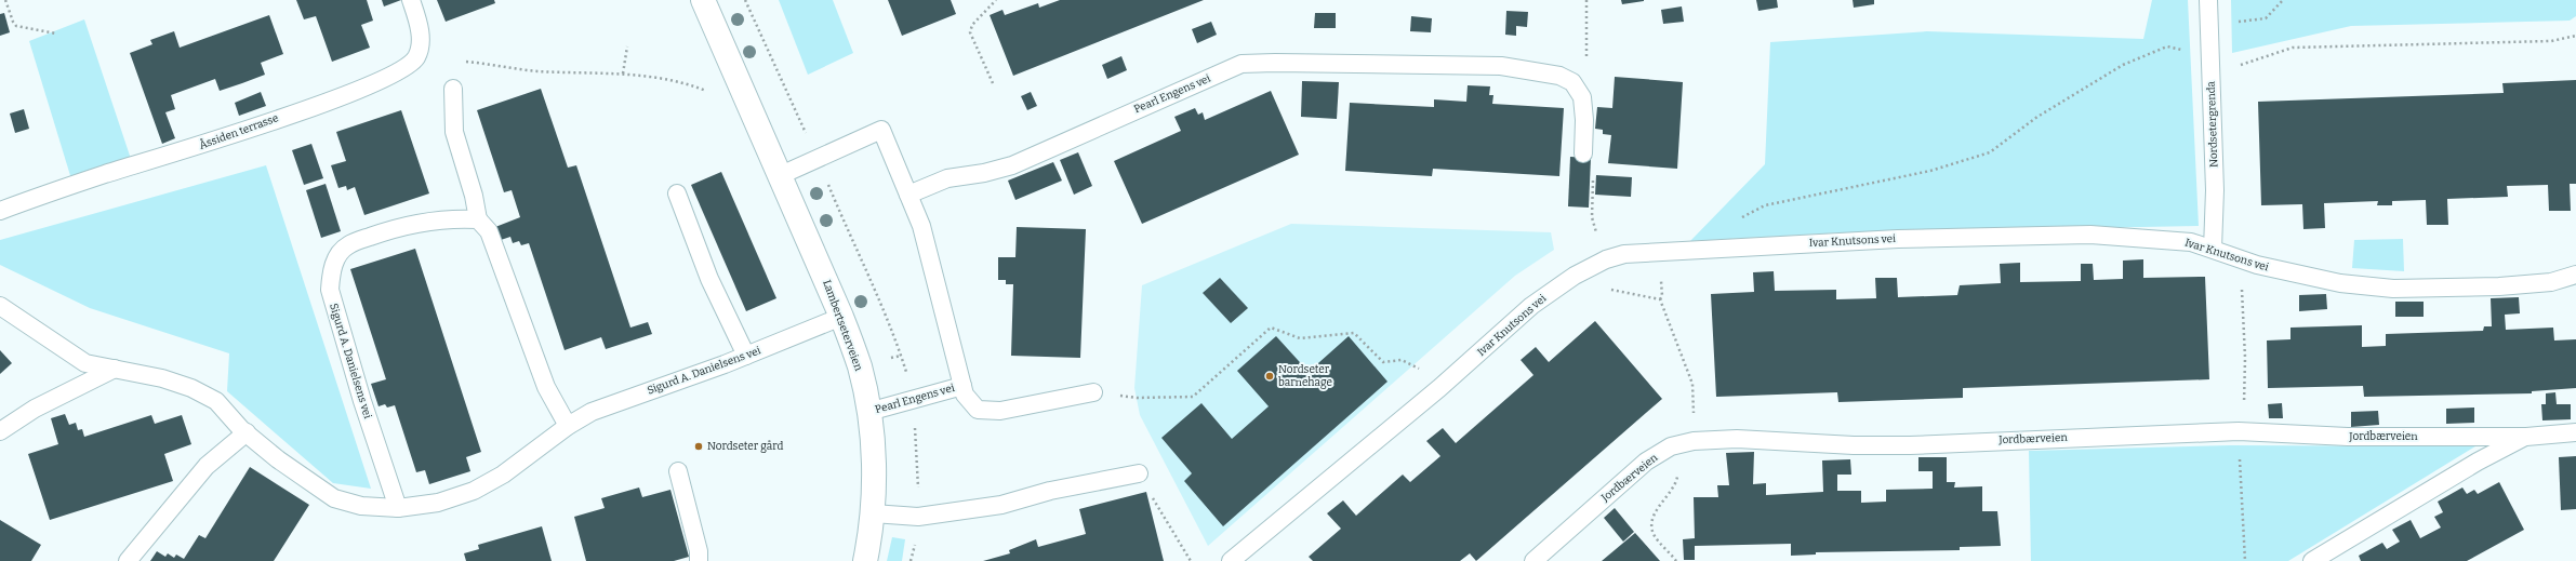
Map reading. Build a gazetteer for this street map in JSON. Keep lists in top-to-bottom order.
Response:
{
  "streets": {
    "main road": ["Lambertseterveien"],
    "lane": [
      "Pearl Engens vei",
      "Nordsetergrenda",
      "Åssiden terrasse",
      "Ivar Knutsons vei",
      "Sigurd A. Danielsens vei",
      "Jordbærveien"
    ]
  },
  "crossings": [
    ["Pearl Engens vei", "Lambertseterveien"],
    ["Nordsetergrenda", "Ivar Knutsons vei"],
    ["Lambertseterveien", "Sigurd A. Danielsens vei"]
  ],
  "places": ["Nordseter barnehage", "Nordseter gård"]
}
